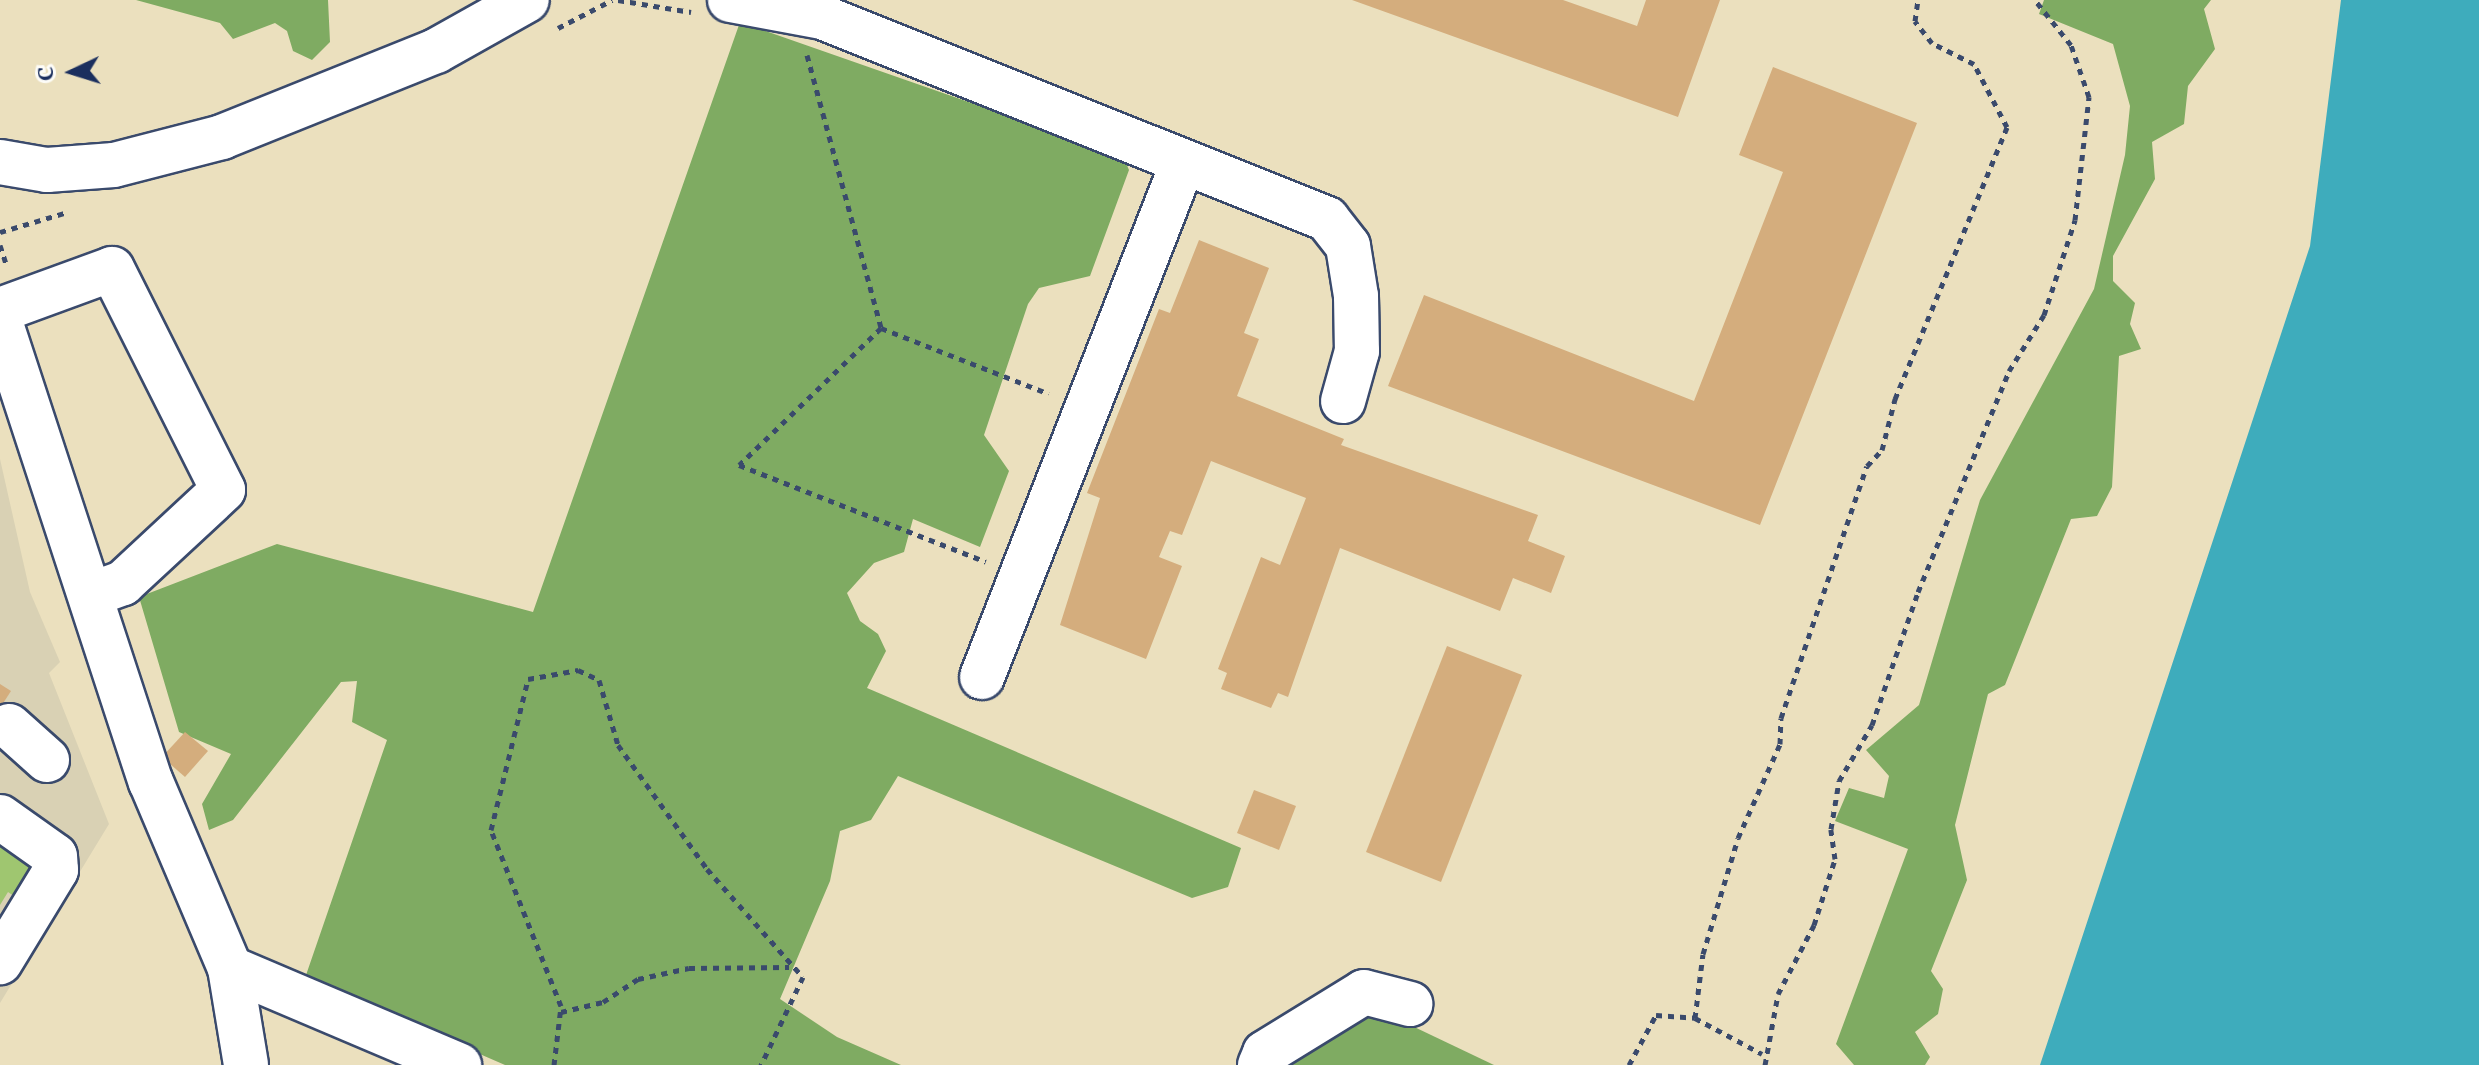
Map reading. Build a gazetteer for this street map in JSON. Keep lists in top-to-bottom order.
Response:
{
  "north": "left"
}
